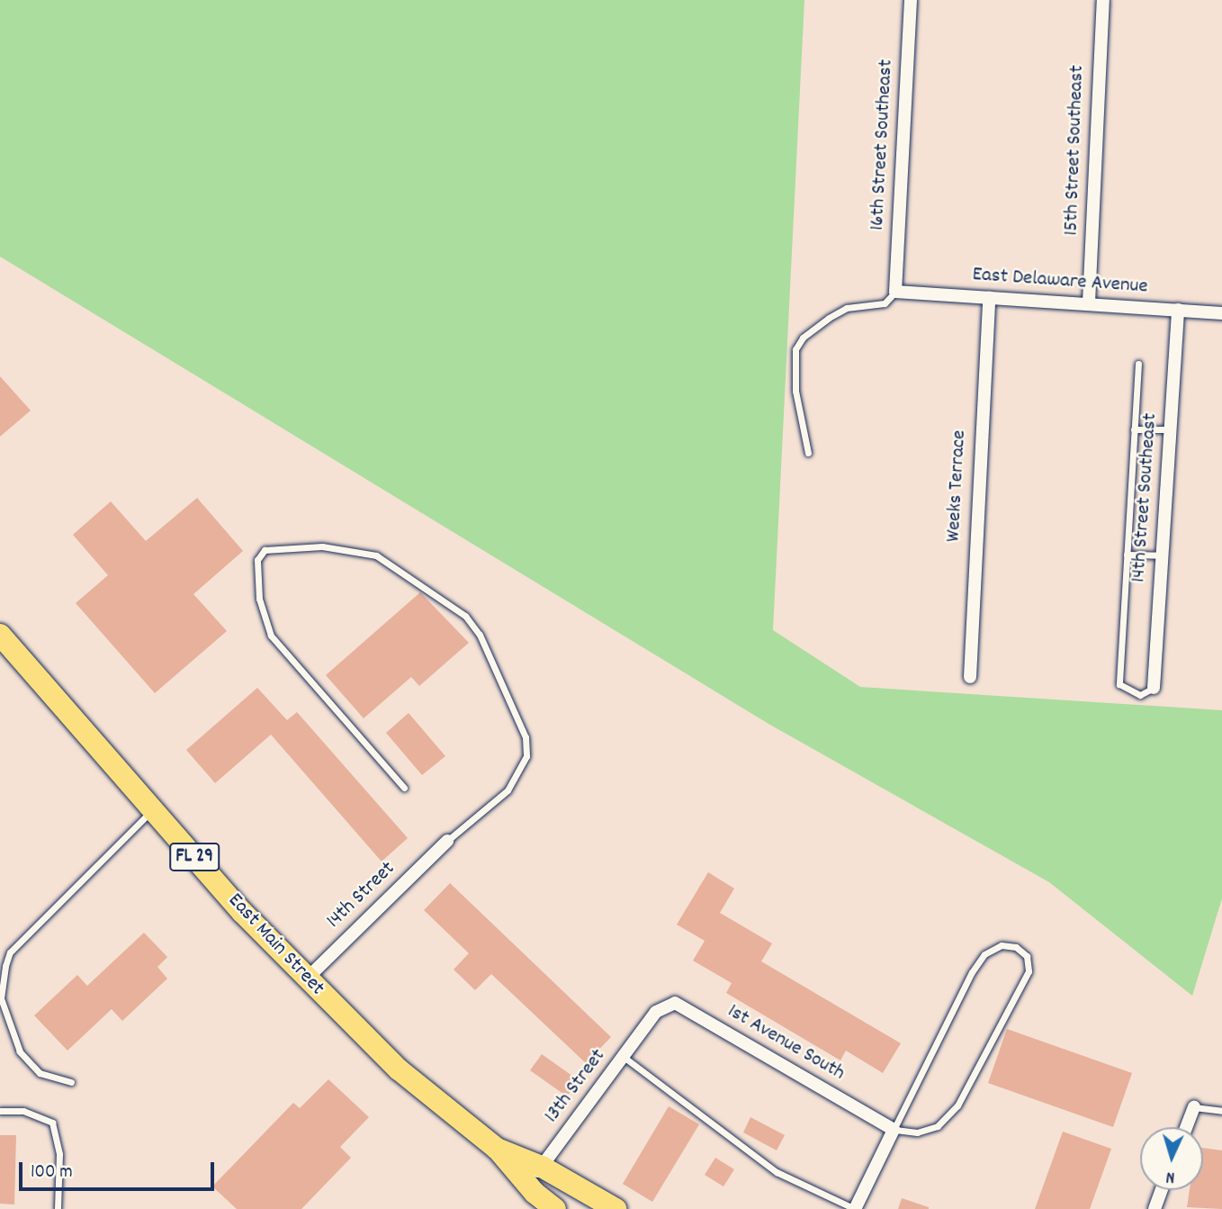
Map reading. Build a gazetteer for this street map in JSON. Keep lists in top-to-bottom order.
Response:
{
  "streets": {
    "highway": ["FL 29", "East Main Street"],
    "street": [
      "16th Street Southeast",
      "15th Street Southeast",
      "East Delaware Avenue",
      "Weeks Terrace",
      "14th Street Southeast",
      "14th Street",
      "1st Avenue South",
      "13th Street"
    ]
  },
  "crossings": [
    ["16th Street Southeast", "East Delaware Avenue"],
    ["15th Street Southeast", "East Delaware Avenue"],
    ["East Delaware Avenue", "Weeks Terrace"],
    ["East Delaware Avenue", "14th Street Southeast"],
    ["14th Street", "East Main Street"],
    ["East Main Street", "13th Street"],
    ["1st Avenue South", "13th Street"]
  ],
  "scale_bar": "100 m",
  "north": "bottom"
}
